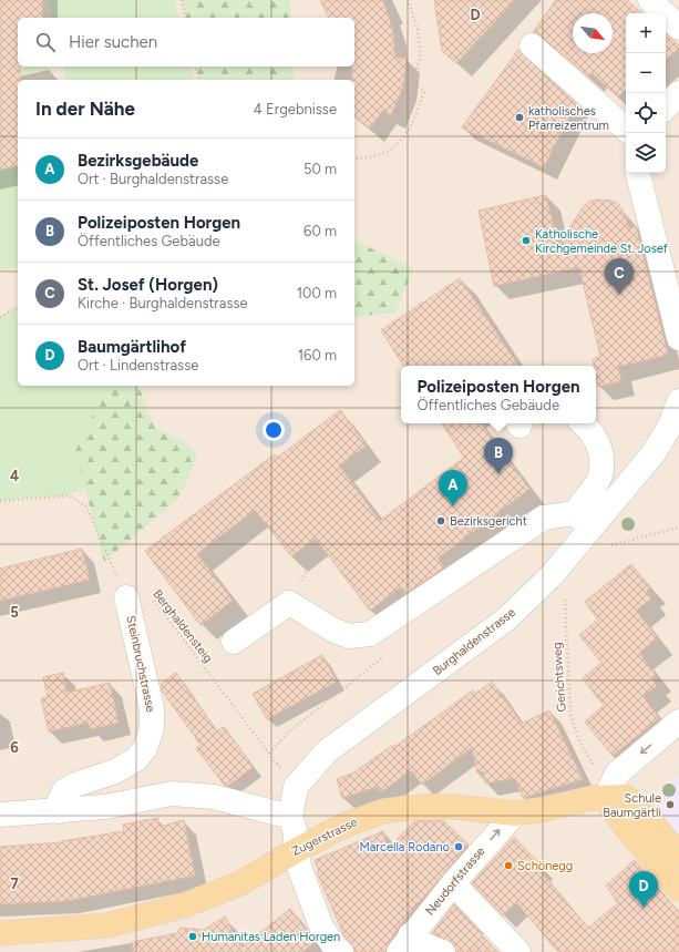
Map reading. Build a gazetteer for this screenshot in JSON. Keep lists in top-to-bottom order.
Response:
{
  "streets": {
    "main road": ["Zugerstrasse"],
    "street": ["Burghaldenstrasse", "Steinbruchstrasse", "Neudorfstrasse"],
    "path": ["Berghaldensteig", "Gerichtsweg"]
  },
  "crossings": [
    ["Berghaldensteig", "Steinbruchstrasse"],
    ["Burghaldenstrasse", "Zugerstrasse"],
    ["Zugerstrasse", "Neudorfstrasse"]
  ],
  "one_way": ["Neudorfstrasse"],
  "places": [
    "katholisches Pfarreizentrum",
    "Katholische Kirchgemeinde St. Josef",
    "Bezirksgericht",
    "Schule Baumgärtli",
    "Marcella Rodano",
    "Schönegg",
    "Humanitas Laden Horgen"
  ],
  "north": "bottom right",
  "page": {
    "map_buttons": ["+", "−"],
    "search": "Hier suchen",
    "heading": ["In der Nähe", "4 Ergebnisse"],
    "list": [
      {
        "mark": "A",
        "name": "Bezirksgebäude",
        "note": "Ort · Burghaldenstrasse",
        "value": "50 m"
      },
      {
        "mark": "B",
        "name": "Polizeiposten Horgen",
        "note": "Öffentliches Gebäude",
        "value": "60 m"
      },
      {
        "mark": "C",
        "name": "St. Josef (Horgen)",
        "note": "Kirche · Burghaldenstrasse",
        "value": "100 m"
      },
      {
        "mark": "D",
        "name": "Baumgärtlihof",
        "note": "Ort · Lindenstrasse",
        "value": "160 m"
      }
    ],
    "pins": [
      "C",
      "B",
      "A",
      "D"
    ],
    "popup": ["Polizeiposten Horgen", "Öffentliches Gebäude"]
  },
  "grid": {
    "columns": ["D"],
    "rows": [
      "4",
      "5",
      "6",
      "7"
    ]
  }
}
